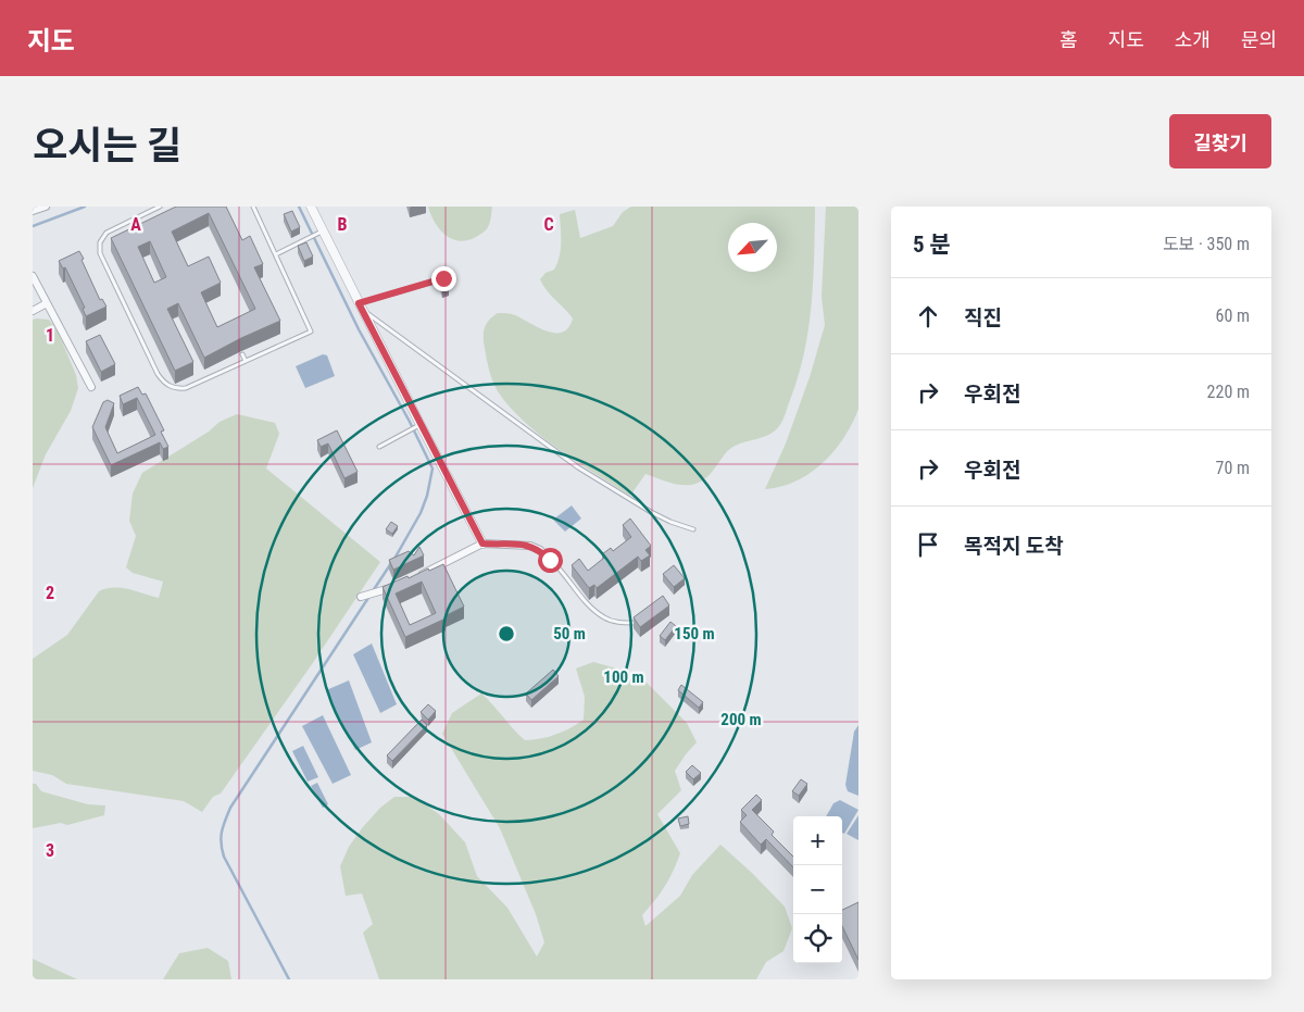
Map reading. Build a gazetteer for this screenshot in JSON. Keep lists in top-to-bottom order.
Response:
{
  "north": "bottom left",
  "page": {
    "header": "지도",
    "nav": [
      "홈",
      "지도",
      "소개",
      "문의"
    ],
    "title": "오시는 길",
    "buttons": "길찾기",
    "heading": ["5 분", "도보 · 350 m"],
    "list": [
      ["직진", "60 m"],
      ["우회전", "220 m"],
      ["우회전", "70 m"],
      "목적지 도착"
    ],
    "map_buttons": ["+", "−"]
  },
  "grid": {
    "columns": ["A", "B", "C"],
    "rows": ["1", "2", "3"]
  },
  "rings": [
    "50 m",
    "150 m",
    "100 m",
    "200 m"
  ]
}
